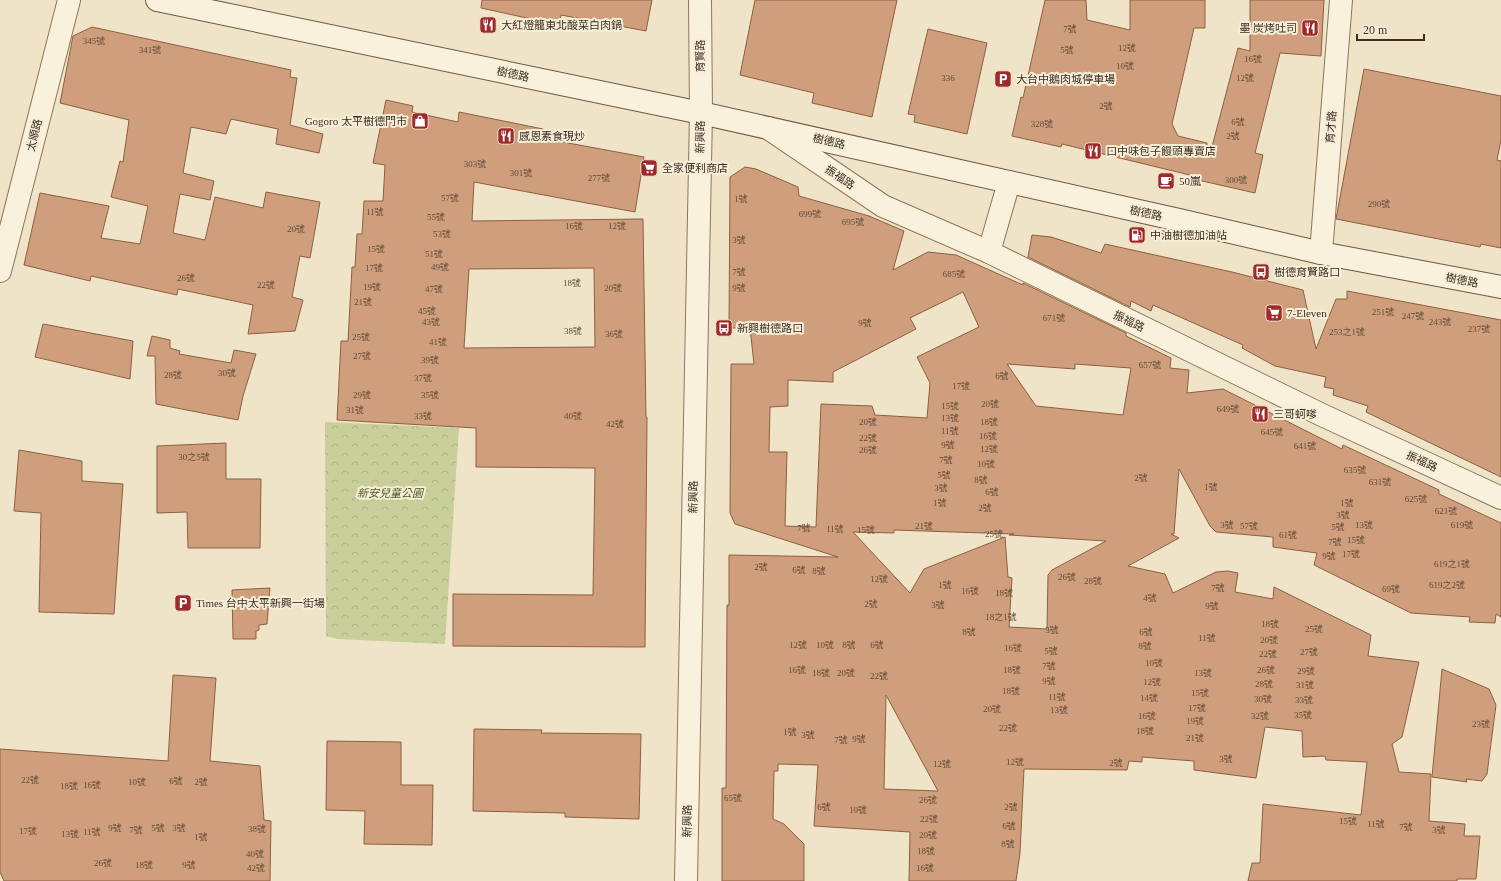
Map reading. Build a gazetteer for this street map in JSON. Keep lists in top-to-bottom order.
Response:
{
  "streets": {
    "street": [
      "育賢路",
      "樹德路",
      "育才路",
      "太順路",
      "新興路",
      "振福路"
    ]
  },
  "crossings": [
    ["育賢路", "樹德路"],
    ["育賢路", "新興路"],
    ["樹德路", "育才路"],
    ["樹德路", "新興路"],
    ["樹德路", "振福路"]
  ],
  "parks": ["新安兒童公園"],
  "places": {
    "restaurant": [
      "大紅燈籠東北酸菜白肉鍋",
      "墨 炭烤吐司",
      "感恩素食現炒",
      "口中味包子饅頭專賣店",
      "三哥蚵嗲"
    ],
    "parking": ["大台中鵝肉城停車場", "Times 台中太平新興一街場"],
    "shop": ["Gogoro 太平樹德門市"],
    "supermarket": ["全家便利商店", "7-Eleven"],
    "cafe": ["50嵐"],
    "fuel station": ["中油樹德加油站"],
    "bus stop": ["樹德育賢路口", "新興樹德路口"]
  },
  "house_numbers": [
    "7號",
    "345號",
    "12號",
    "341號",
    "5號",
    "16號",
    "10號",
    "336",
    "12號",
    "2號",
    "6號",
    "328號",
    "2號",
    "303號",
    "301號",
    "277號",
    "300號",
    "57號",
    "1號",
    "290號",
    "11號",
    "699號",
    "55號",
    "695號",
    "16號",
    "12號",
    "20號",
    "53號",
    "3號",
    "15號",
    "51號",
    "49號",
    "17號",
    "7號",
    "685號",
    "26號",
    "18號",
    "22號",
    "19號",
    "20號",
    "9號",
    "47號",
    "21號",
    "45號",
    "251號",
    "247號",
    "671號",
    "43號",
    "243號",
    "9號",
    "237號",
    "38號",
    "253之1號",
    "36號",
    "25號",
    "41號",
    "27號",
    "39號",
    "657號",
    "30號",
    "28號",
    "6號",
    "37號",
    "17號",
    "29號",
    "35號",
    "20號",
    "15號",
    "649號",
    "31號",
    "33號",
    "40號",
    "13號",
    "20號",
    "18號",
    "42號",
    "11號",
    "645號",
    "16號",
    "22號",
    "9號",
    "641號",
    "12號",
    "26號",
    "30之5號",
    "7號",
    "10號",
    "635號",
    "5號",
    "2號",
    "8號",
    "631號",
    "1號",
    "3號",
    "6號",
    "625號",
    "1號",
    "1號",
    "2號",
    "621號",
    "3號",
    "3號",
    "13號",
    "619號",
    "21號",
    "57號",
    "5號",
    "7號",
    "11號",
    "15號",
    "25號",
    "61號",
    "15號",
    "7號",
    "17號",
    "9號",
    "619之1號",
    "2號",
    "6號",
    "8號",
    "26號",
    "12號",
    "28號",
    "1號",
    "619之2號",
    "7號",
    "69號",
    "16號",
    "18號",
    "4號",
    "2號",
    "3號",
    "9號",
    "18之1號",
    "18號",
    "25號",
    "3號",
    "8號",
    "6號",
    "11號",
    "20號",
    "12號",
    "10號",
    "8號",
    "6號",
    "8號",
    "16號",
    "5號",
    "27號",
    "22號",
    "10號",
    "7號",
    "16號",
    "18號",
    "26號",
    "29號",
    "18號",
    "20號",
    "13號",
    "22號",
    "9號",
    "12號",
    "28號",
    "31號",
    "18號",
    "15號",
    "11號",
    "14號",
    "30號",
    "33號",
    "17號",
    "20號",
    "13號",
    "35號",
    "16號",
    "32號",
    "19號",
    "23號",
    "22號",
    "18號",
    "1號",
    "3號",
    "21號",
    "9號",
    "7號",
    "3號",
    "12號",
    "2號",
    "12號",
    "22號",
    "6號",
    "10號",
    "2號",
    "16號",
    "18號",
    "65號",
    "26號",
    "6號",
    "2號",
    "10號",
    "22號",
    "15號",
    "11號",
    "6號",
    "7號",
    "9號",
    "5號",
    "3號",
    "38號",
    "7號",
    "3號",
    "17號",
    "11號",
    "13號",
    "20號",
    "1號",
    "8號",
    "18號",
    "40號",
    "26號",
    "18號",
    "9號",
    "42號",
    "16號"
  ],
  "scale_bar": "20 m"
}
